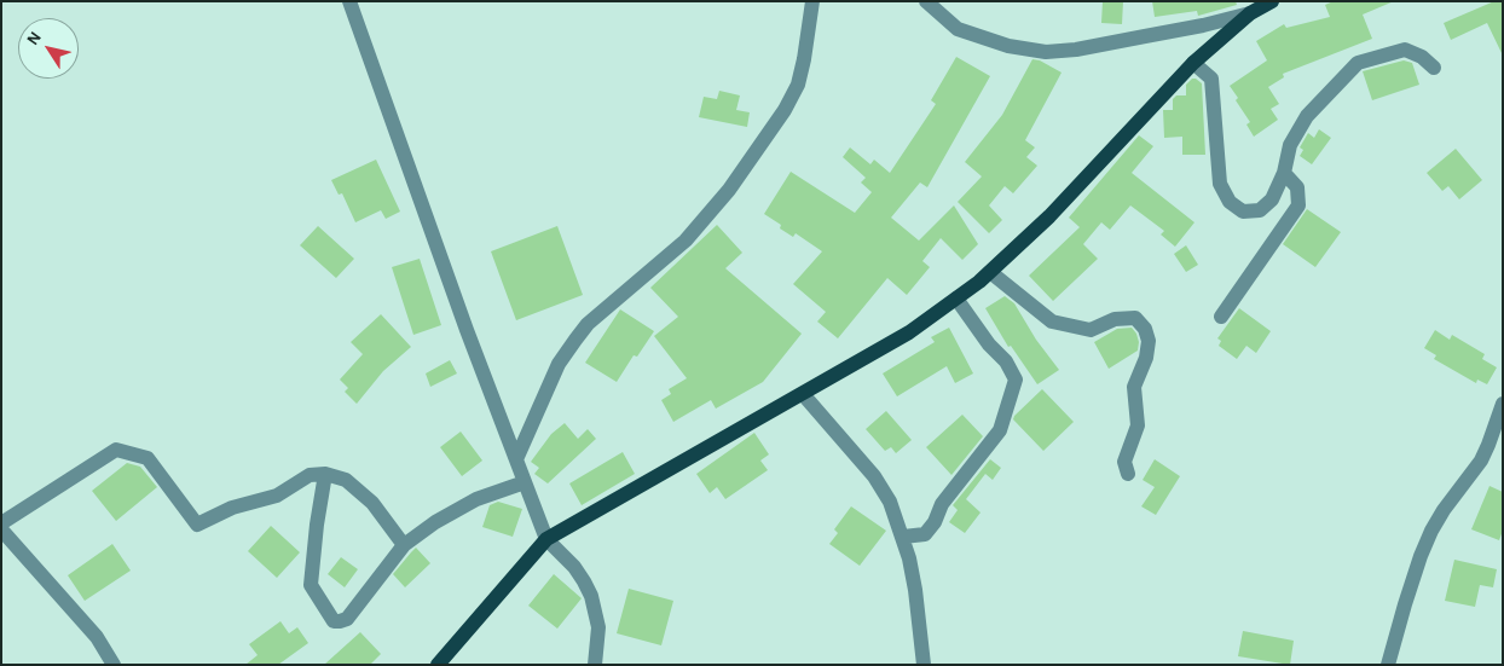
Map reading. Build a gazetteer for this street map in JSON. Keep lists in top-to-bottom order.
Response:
{
  "north": "top left"
}
